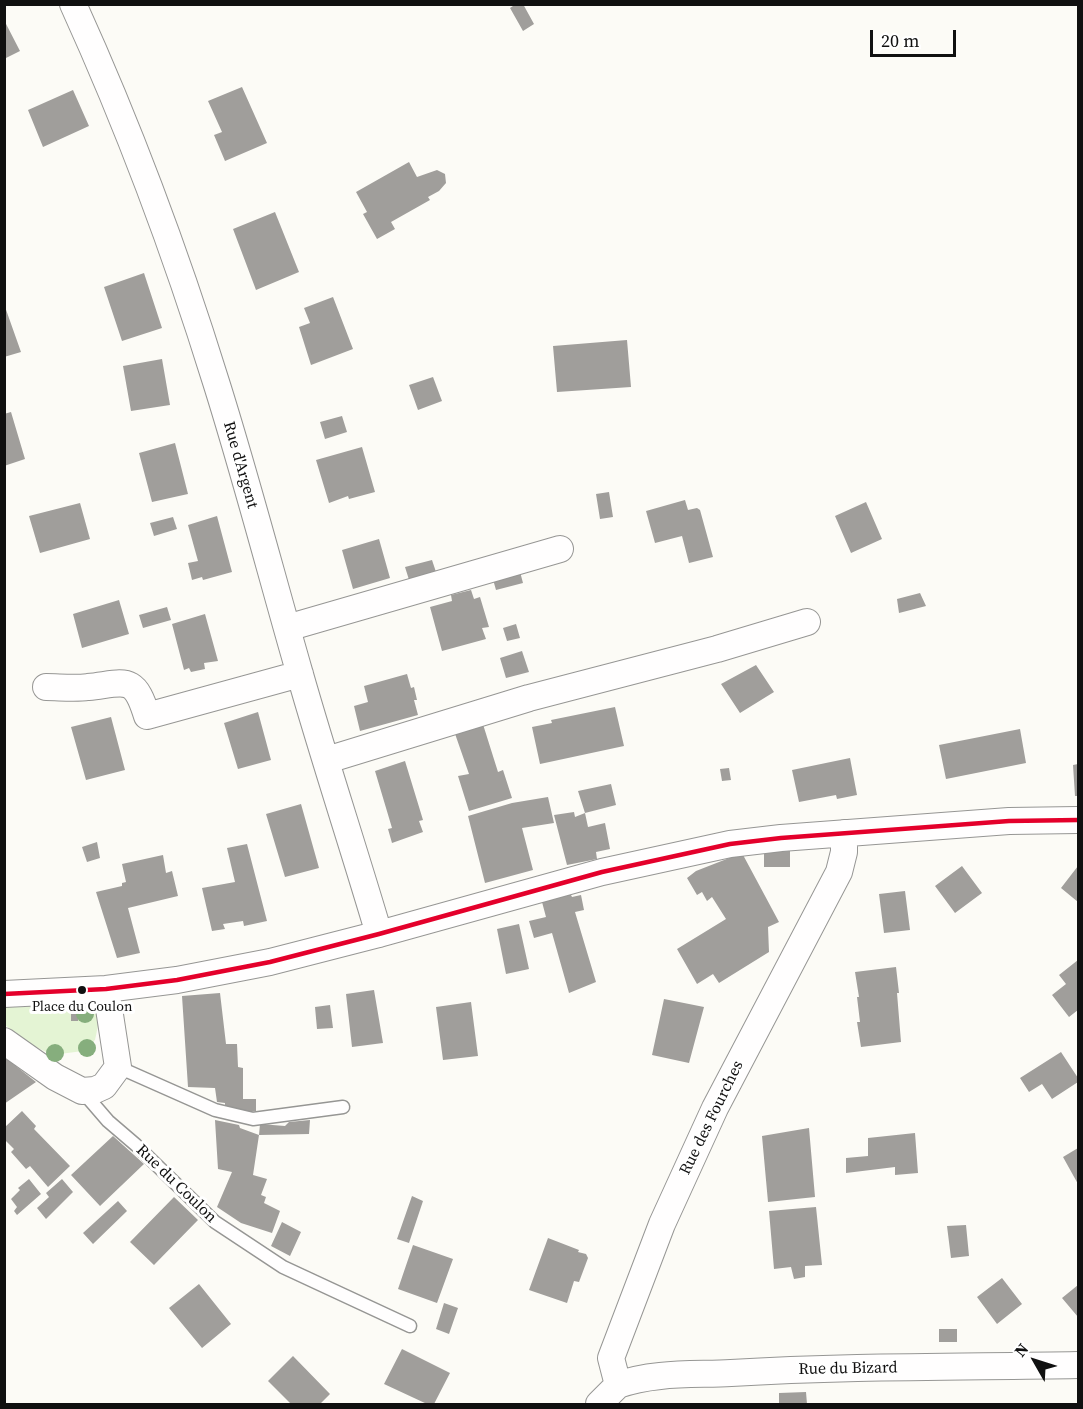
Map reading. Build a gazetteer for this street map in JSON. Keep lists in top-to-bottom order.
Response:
{
  "streets": {
    "street": ["Rue d'Argent", "Rue des Fourches", "Rue du Bizard"],
    "lane": ["Rue du Coulon"]
  },
  "crossings": [
    ["Rue des Fourches", "Rue du Bizard"]
  ],
  "places": ["Place du Coulon"],
  "scale_bar": "20 m",
  "north": "top left"
}
